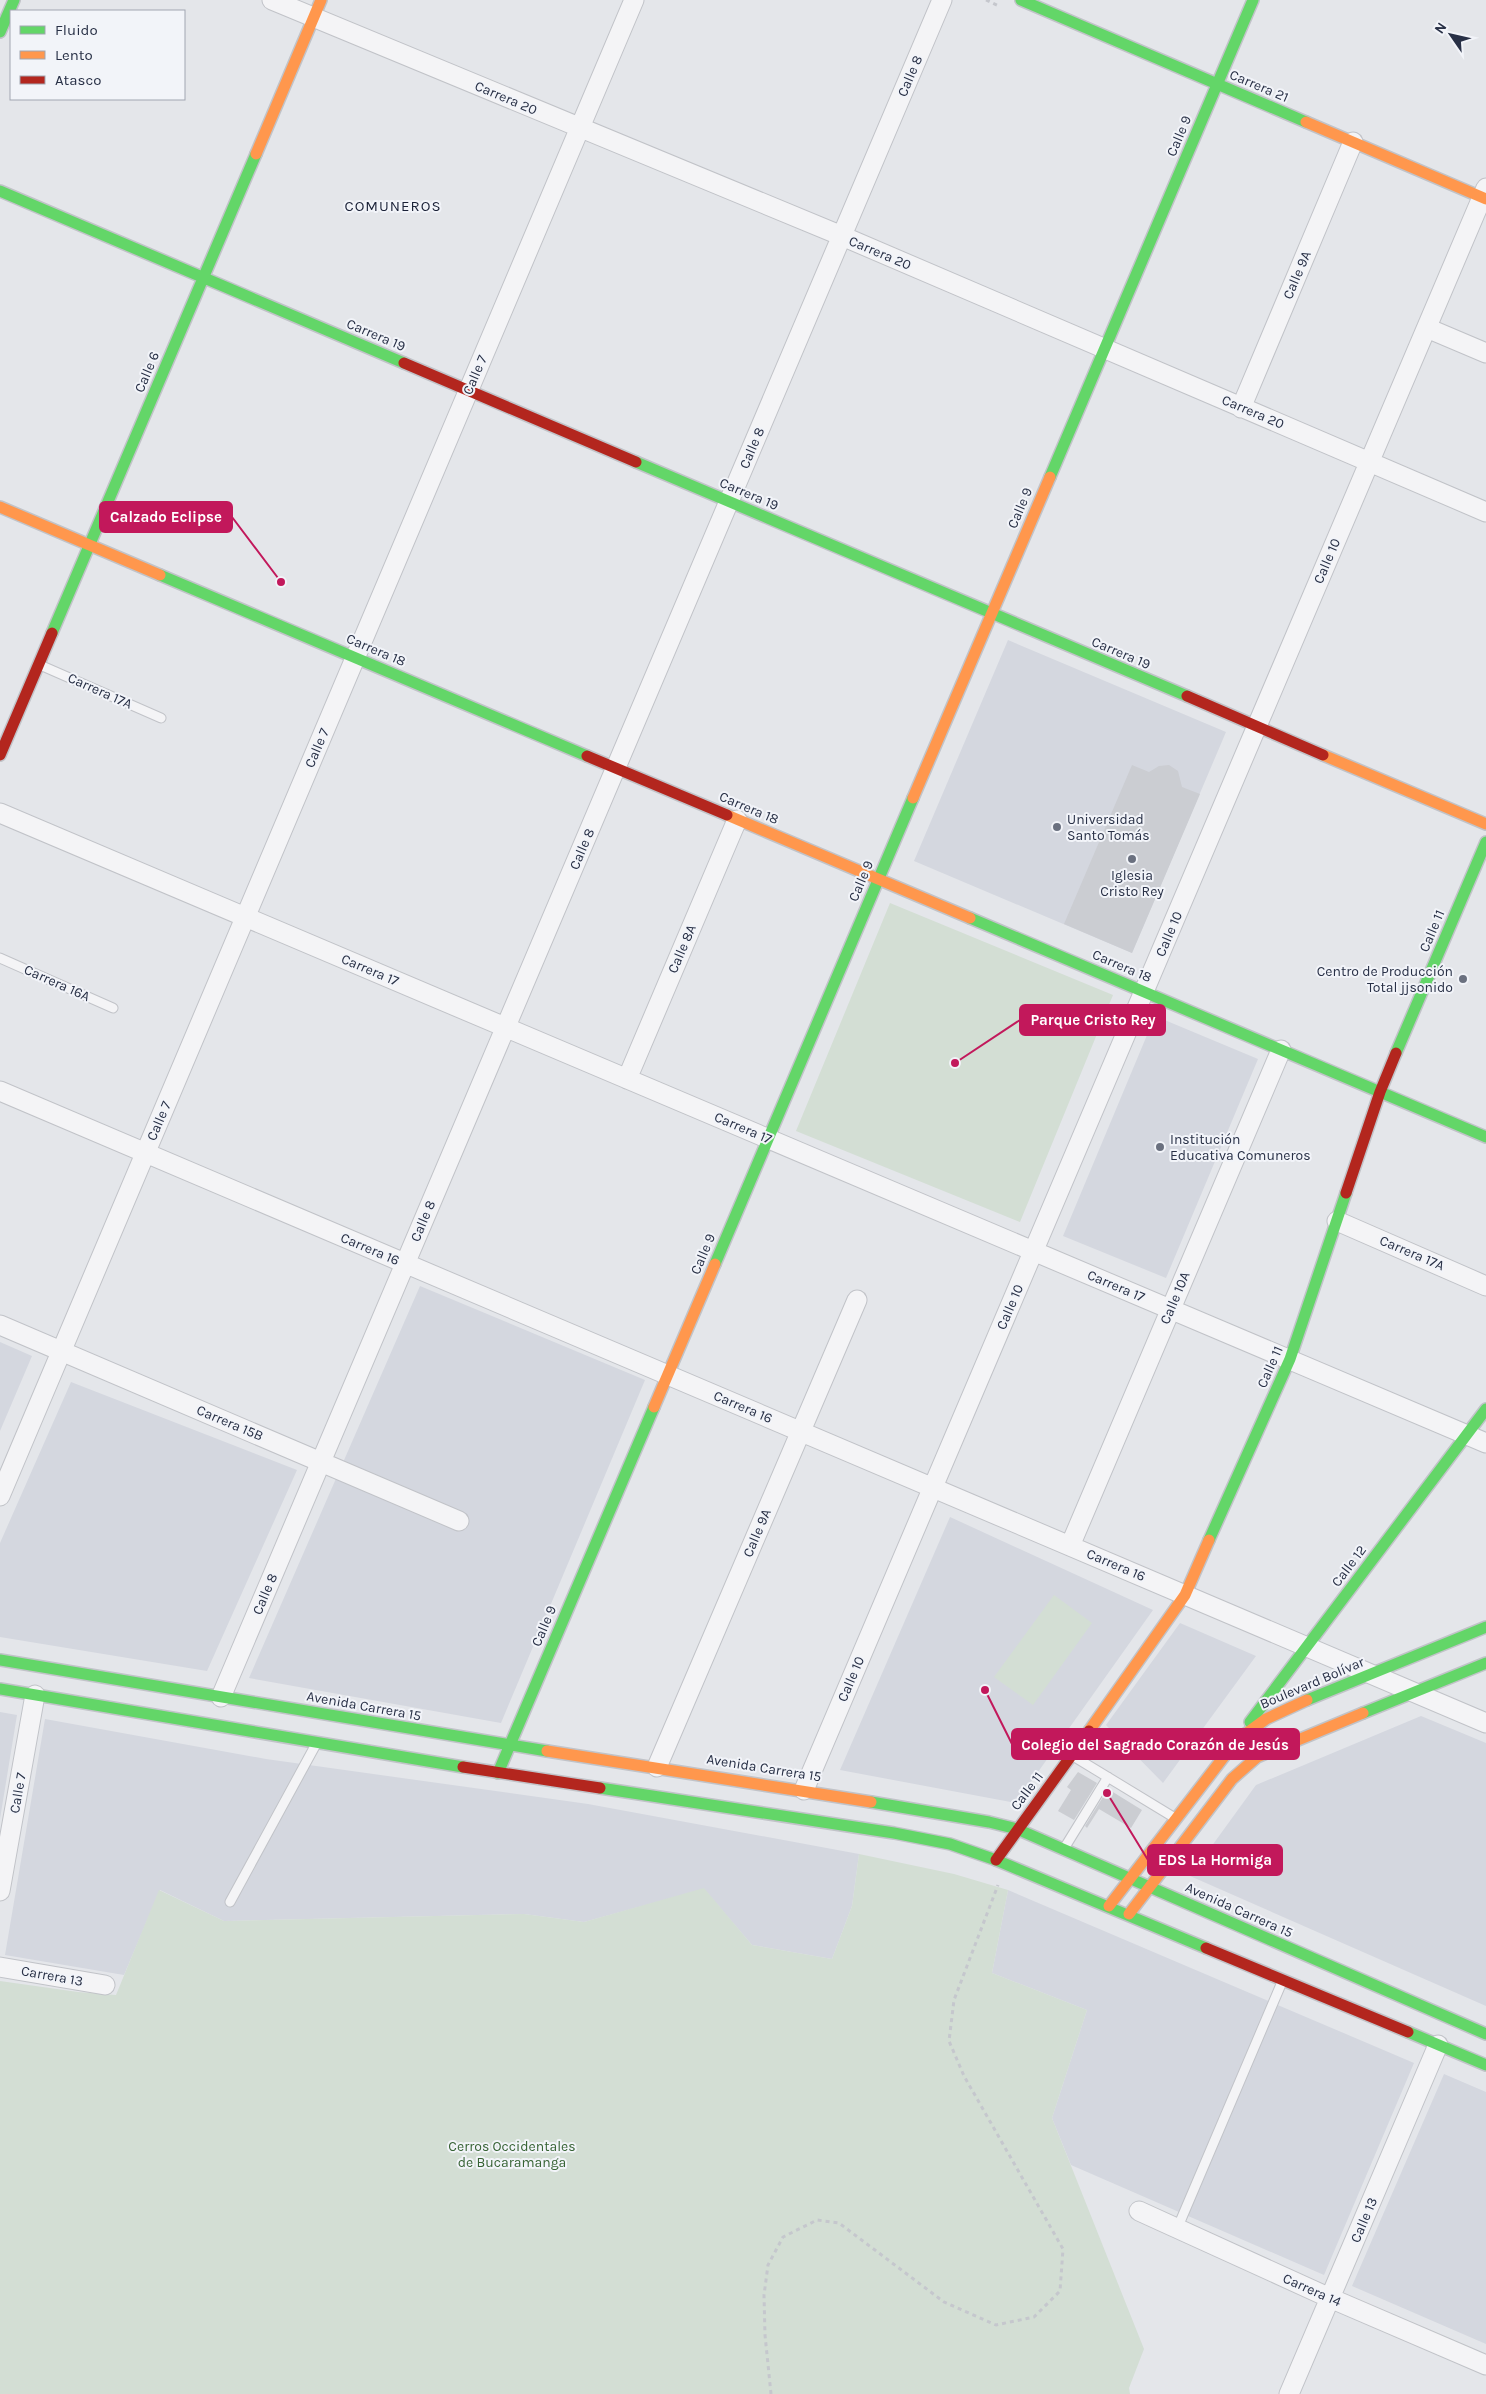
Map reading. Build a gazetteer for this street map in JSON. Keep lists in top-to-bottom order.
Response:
{
  "streets": {
    "street": [
      "Calle 8",
      "Carrera 21",
      "Carrera 20",
      "Calle 9",
      "Calle 9A",
      "Carrera 19",
      "Calle 6",
      "Calle 7",
      "Calle 10",
      "Carrera 18",
      "Carrera 17A",
      "Calle 11",
      "Calle 8A",
      "Carrera 17",
      "Carrera 16",
      "Calle 10A",
      "Carrera 15B",
      "Calle 12",
      "Boulevard Bolívar",
      "Avenida Carrera 15",
      "Carrera 13",
      "Calle 13",
      "Carrera 14"
    ],
    "lane": ["Carrera 16A"]
  },
  "crossings": [
    ["Calle 8", "Carrera 20"],
    ["Calle 8", "Carrera 19"],
    ["Calle 8", "Carrera 18"],
    ["Calle 8", "Carrera 17"],
    ["Calle 8", "Carrera 16"],
    ["Calle 8", "Carrera 15B"],
    ["Calle 8", "Avenida Carrera 15"],
    ["Carrera 21", "Calle 9"],
    ["Carrera 21", "Calle 9A"],
    ["Carrera 21", "Calle 10"],
    ["Carrera 20", "Calle 9"],
    ["Carrera 20", "Calle 9A"],
    ["Carrera 20", "Calle 6"],
    ["Carrera 20", "Calle 7"],
    ["Carrera 20", "Calle 10"],
    ["Calle 9", "Carrera 19"],
    ["Calle 9", "Carrera 18"],
    ["Calle 9", "Carrera 17"],
    ["Calle 9", "Carrera 16"],
    ["Calle 9", "Avenida Carrera 15"],
    ["Calle 9A", "Carrera 16"],
    ["Calle 9A", "Avenida Carrera 15"],
    ["Carrera 19", "Calle 6"],
    ["Carrera 19", "Calle 7"],
    ["Carrera 19", "Calle 10"],
    ["Calle 6", "Carrera 18"],
    ["Calle 6", "Carrera 17A"],
    ["Calle 7", "Carrera 18"],
    ["Calle 7", "Carrera 17"],
    ["Calle 7", "Carrera 16"],
    ["Calle 7", "Carrera 15B"],
    ["Calle 10", "Carrera 18"],
    ["Calle 10", "Carrera 17"],
    ["Calle 10", "Carrera 16"],
    ["Calle 10", "Avenida Carrera 15"],
    ["Carrera 18", "Calle 11"],
    ["Carrera 18", "Calle 8A"],
    ["Carrera 18", "Calle 10A"],
    ["Carrera 17A", "Calle 11"],
    ["Calle 11", "Carrera 17"],
    ["Calle 11", "Carrera 16"],
    ["Calle 11", "Avenida Carrera 15"],
    ["Calle 8A", "Carrera 17"],
    ["Carrera 17", "Calle 10A"],
    ["Carrera 17", "Calle 12"],
    ["Carrera 16", "Calle 10A"],
    ["Carrera 16", "Calle 12"],
    ["Carrera 16", "Boulevard Bolívar"],
    ["Calle 12", "Boulevard Bolívar"],
    ["Boulevard Bolívar", "Avenida Carrera 15"],
    ["Calle 13", "Carrera 14"]
  ],
  "districts": ["COMUNEROS"],
  "parks": ["Cerros Occidentales de Bucaramanga"],
  "places": [
    "Calzado Eclipse",
    "Universidad Santo Tomás",
    "Iglesia Cristo Rey",
    "Centro de Producción Total jjsonido",
    "Parque Cristo Rey",
    "Institución Educativa Comuneros",
    "Colegio del Sagrado Corazón de Jesús",
    "EDS La Hormiga"
  ],
  "legend": ["Fluido", "Lento", "Atasco"],
  "north": "top left"
}
